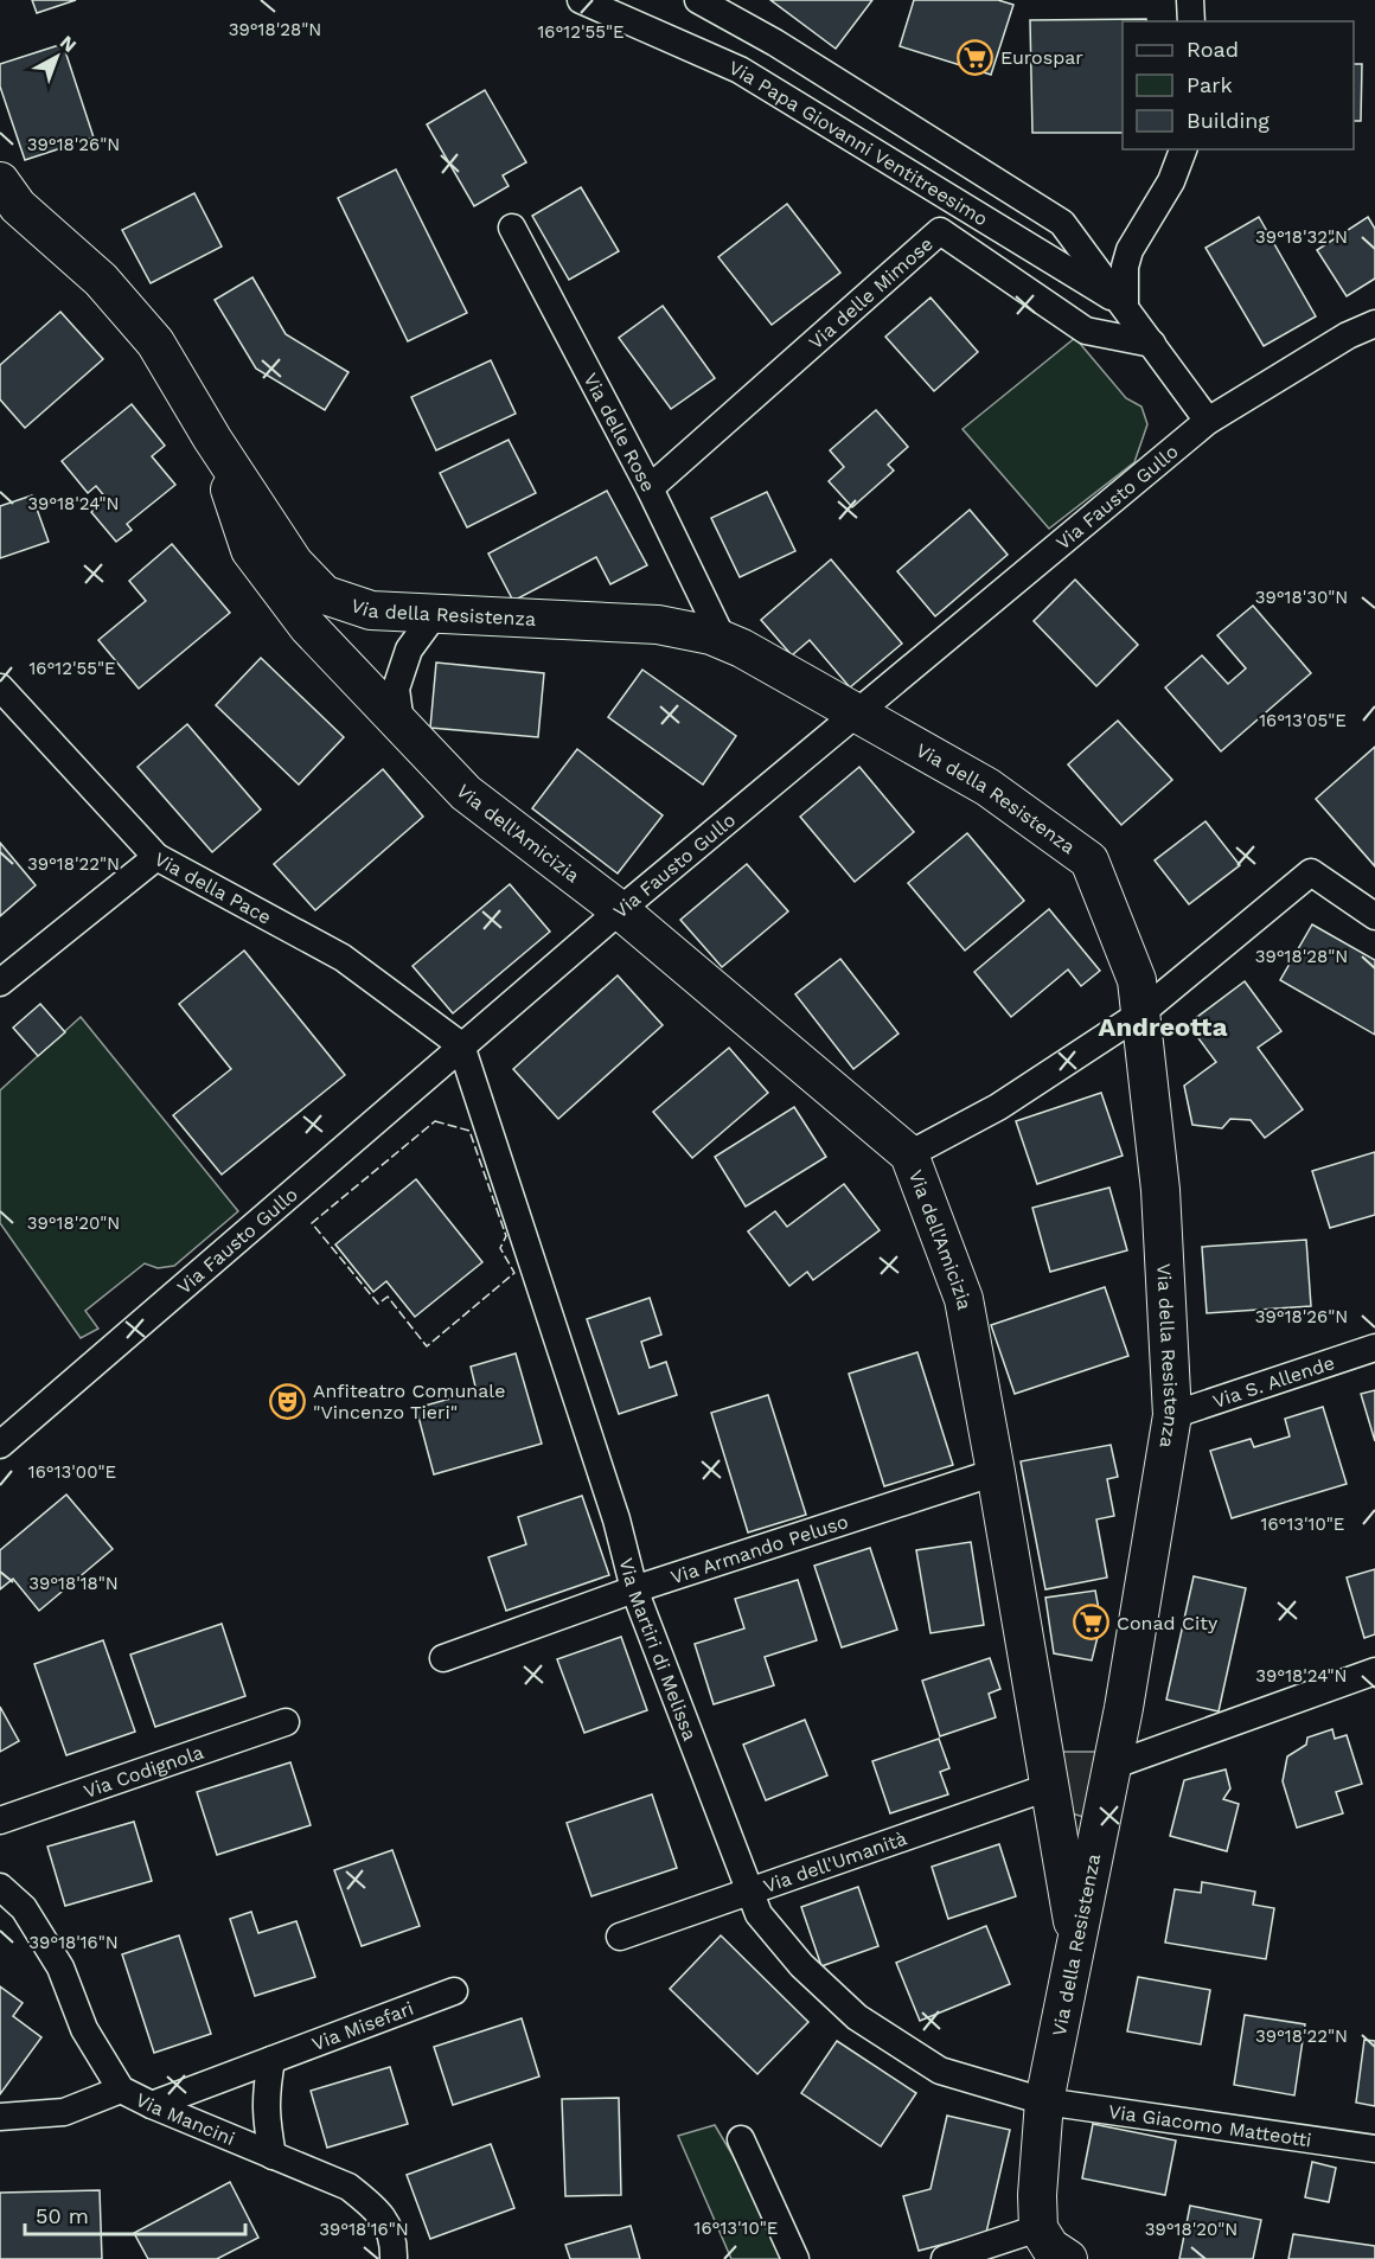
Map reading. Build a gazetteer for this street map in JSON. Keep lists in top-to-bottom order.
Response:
{
  "streets": {
    "street": [
      "Via Papa Giovanni Ventitreesimo",
      "Via delle Mimose",
      "Via delle Rose",
      "Via Fausto Gullo",
      "Via della Resistenza",
      "Via dell'Amicizia",
      "Via della Pace",
      "Via S. Allende",
      "Via Armando Peluso",
      "Via Martiri di Melissa",
      "Via Codignola",
      "Via dell'Umanità",
      "Via Misefari",
      "Via Mancini",
      "Via Giacomo Matteotti"
    ]
  },
  "crossings": [
    ["Via Papa Giovanni Ventitreesimo", "Via delle Mimose"],
    ["Via Papa Giovanni Ventitreesimo", "Via Fausto Gullo"],
    ["Via delle Mimose", "Via delle Rose"],
    ["Via delle Rose", "Via della Resistenza"],
    ["Via Fausto Gullo", "Via della Resistenza"],
    ["Via Fausto Gullo", "Via dell'Amicizia"],
    ["Via Fausto Gullo", "Via della Pace"],
    ["Via Fausto Gullo", "Via Martiri di Melissa"],
    ["Via della Resistenza", "Via dell'Amicizia"],
    ["Via della Resistenza", "Via S. Allende"],
    ["Via della Resistenza", "Via Martiri di Melissa"],
    ["Via della Resistenza", "Via Giacomo Matteotti"],
    ["Via dell'Amicizia", "Via Armando Peluso"],
    ["Via dell'Amicizia", "Via dell'Umanità"],
    ["Via della Pace", "Via Martiri di Melissa"],
    ["Via Armando Peluso", "Via Martiri di Melissa"],
    ["Via Martiri di Melissa", "Via dell'Umanità"],
    ["Via Martiri di Melissa", "Via Giacomo Matteotti"],
    ["Via Misefari", "Via Mancini"]
  ],
  "districts": ["Andreotta"],
  "places": {
    "supermarket": ["Eurospar", "Conad City"],
    "theatre": ["Anfiteatro Comunale \"Vincenzo Tieri\""]
  },
  "legend": ["Road", "Park", "Building"],
  "scale_bar": "50 m",
  "north": "top right",
  "coordinates": [
    "39°18'28\"N",
    "16°12'55\"E",
    "39°18'26\"N",
    "39°18'32\"N",
    "39°18'24\"N",
    "39°18'30\"N",
    "16°13'05\"E",
    "39°18'22\"N",
    "39°18'20\"N",
    "16°13'00\"E",
    "16°13'10\"E",
    "39°18'18\"N",
    "39°18'16\"N"
  ]
}
